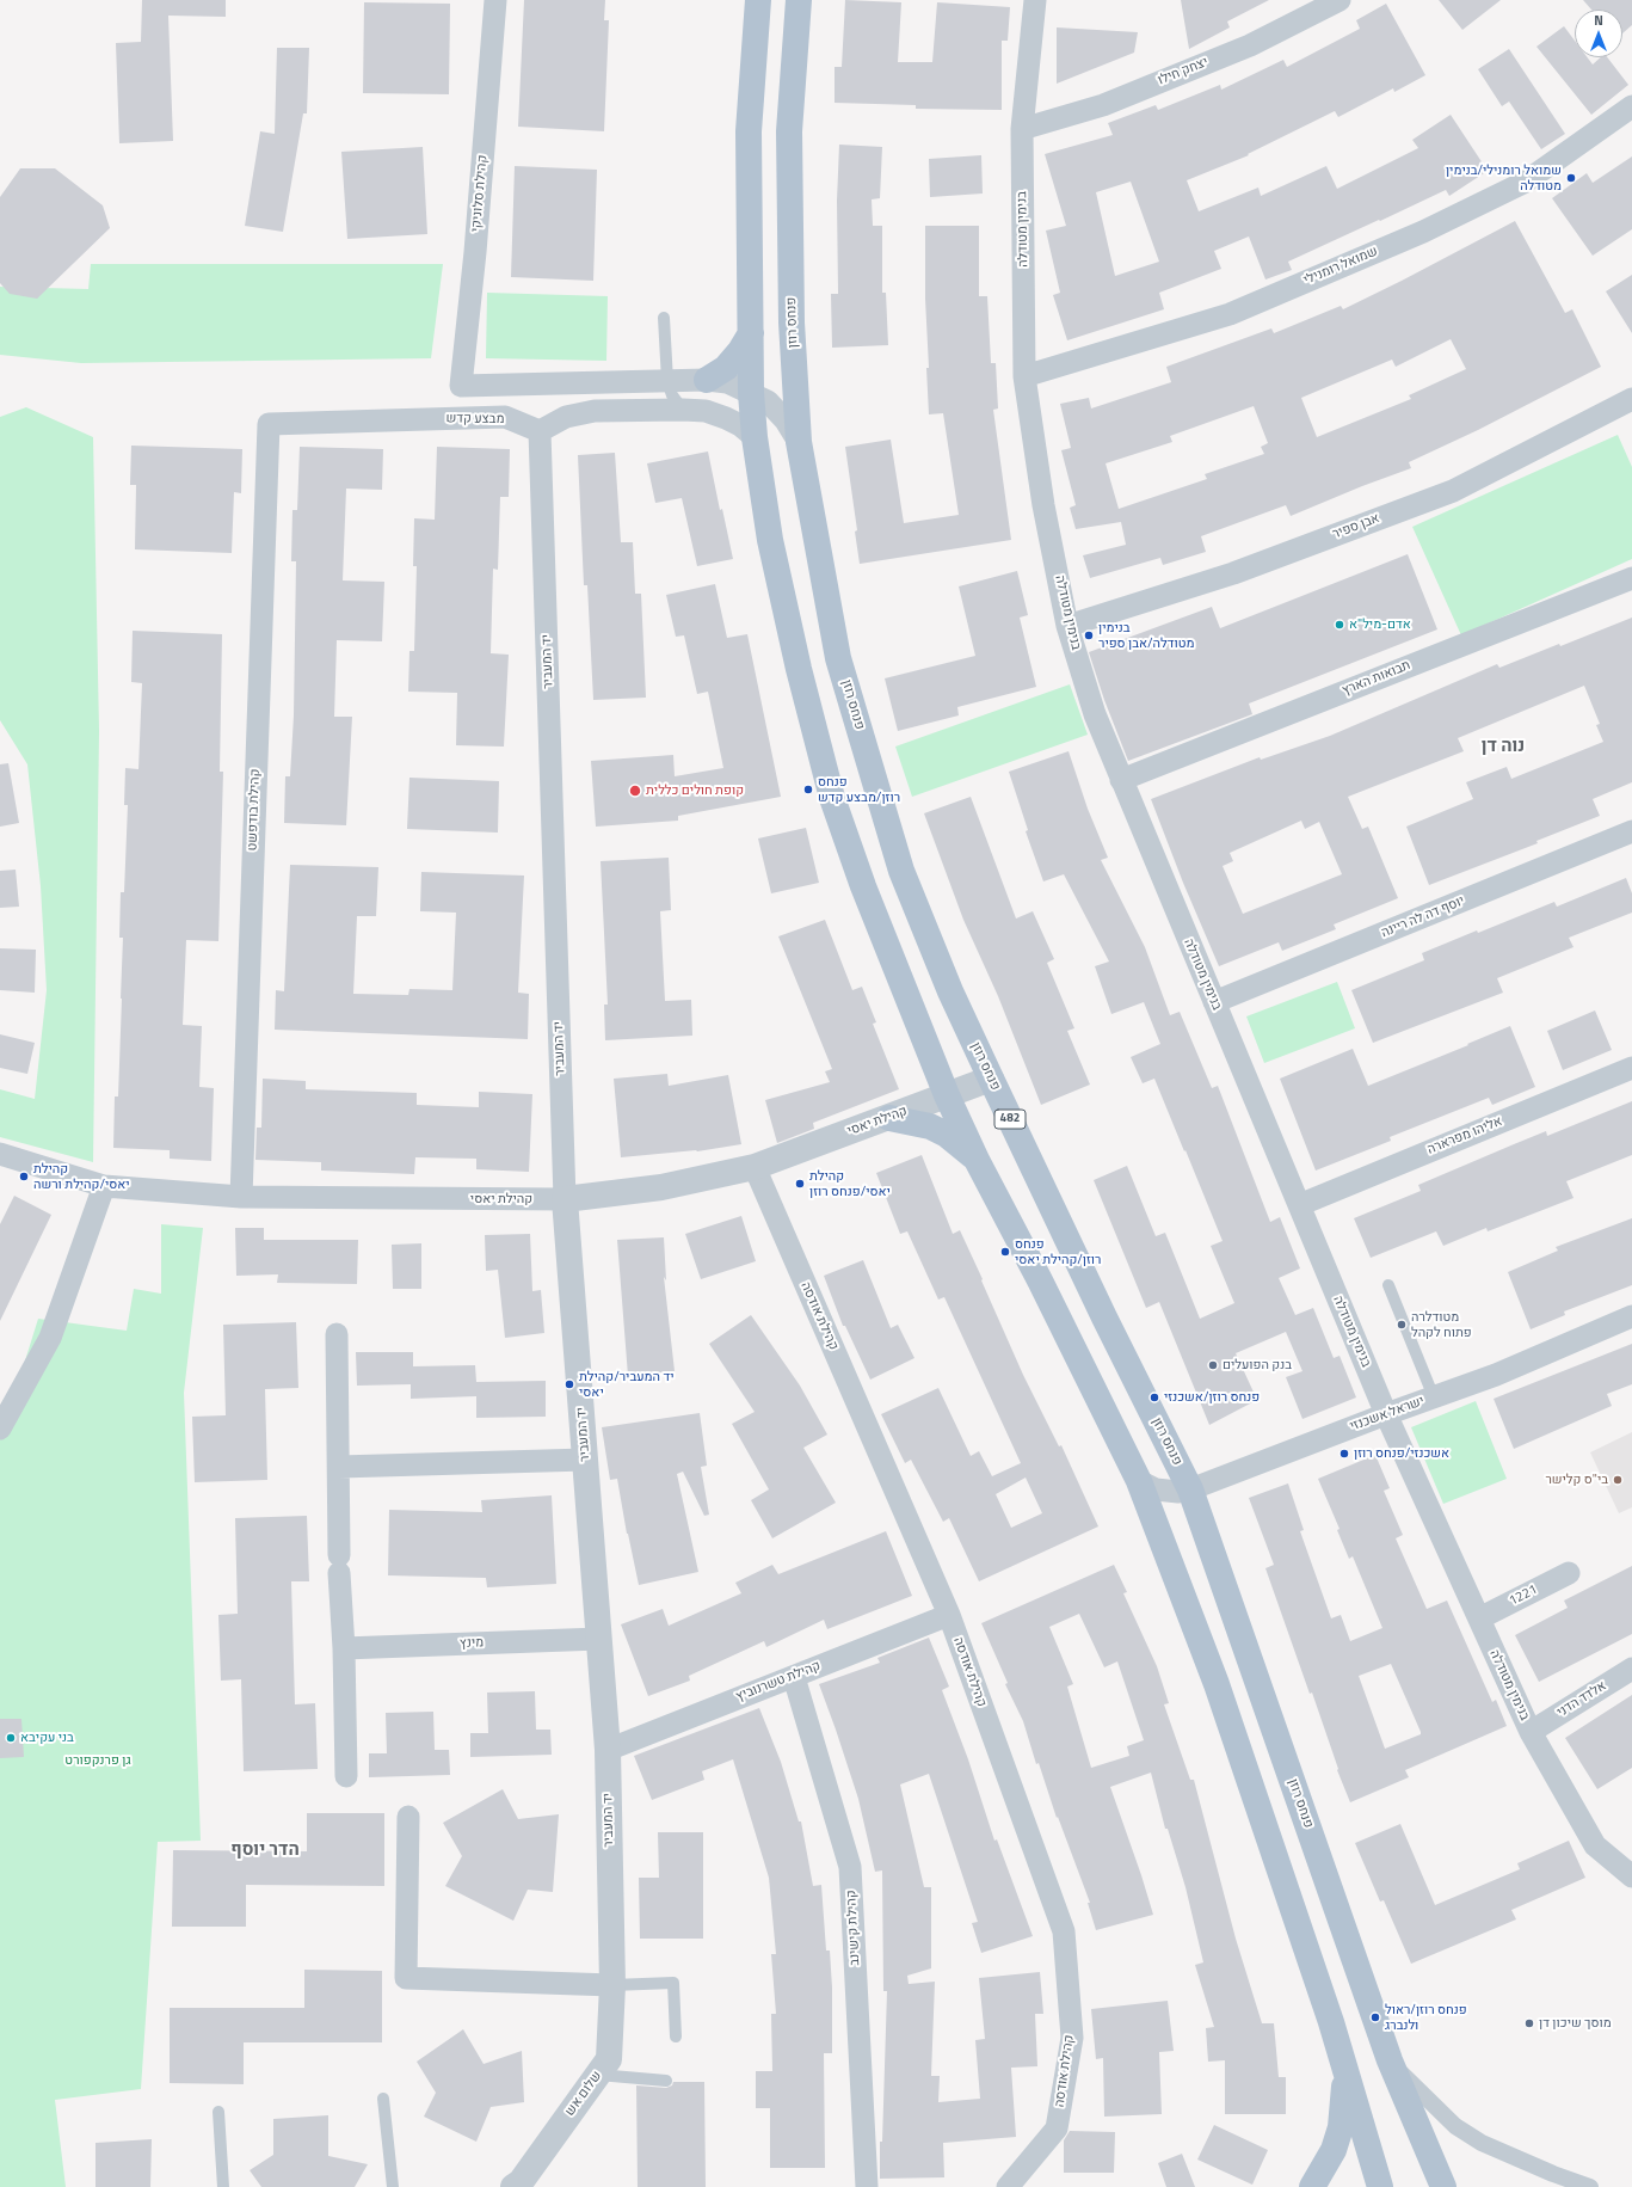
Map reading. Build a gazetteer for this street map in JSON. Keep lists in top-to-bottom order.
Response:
{
  "streets": {
    "main road": ["פנחס רוזן", "482"],
    "street": [
      "יצחק חילו",
      "קהילת סלוניקי",
      "בנימין מטודלה",
      "שמואל רומנילי",
      "מבצע קדש",
      "אבן ספיר",
      "יד המעביר",
      "תבואות הארץ",
      "קהילת בודפשט",
      "יוסף דה לה ריינה",
      "קהילת יאסי",
      "אליהו מפרארה",
      "קהילת אודסה",
      "ישראל אשכנזי",
      "1221",
      "מינץ",
      "קהילת טשרנוביץ",
      "אלדד הדני",
      "קהילת קישינב",
      "שלום אש"
    ]
  },
  "crossings": [
    ["יצחק חילו", "בנימין מטודלה"],
    ["בנימין מטודלה", "שמואל רומנילי"],
    ["בנימין מטודלה", "אבן ספיר"],
    ["בנימין מטודלה", "תבואות הארץ"],
    ["בנימין מטודלה", "יוסף דה לה ריינה"],
    ["בנימין מטודלה", "אליהו מפרארה"],
    ["בנימין מטודלה", "ישראל אשכנזי"],
    ["בנימין מטודלה", "1221"],
    ["בנימין מטודלה", "אלדד הדני"],
    ["פנחס רוזן", "קהילת יאסי"],
    ["פנחס רוזן", "ישראל אשכנזי"],
    ["מבצע קדש", "יד המעביר"],
    ["מבצע קדש", "קהילת בודפשט"],
    ["יד המעביר", "קהילת יאסי"],
    ["יד המעביר", "מינץ"],
    ["יד המעביר", "קהילת טשרנוביץ"],
    ["יד המעביר", "שלום אש"],
    ["קהילת בודפשט", "קהילת יאסי"],
    ["קהילת יאסי", "קהילת אודסה"],
    ["קהילת אודסה", "קהילת טשרנוביץ"],
    ["קהילת טשרנוביץ", "קהילת קישינב"]
  ],
  "districts": ["נוה דן", "הדר יוסף"],
  "parks": ["גן פרנקפורט"],
  "places": [
    "שמואל רומנילי/בנימין מטודלה",
    "אדם-מיל\"א",
    "בנימין מטודלה/אבן ספיר",
    "פנחס רוזן/מבצע קדש",
    "קופת חולים כללית",
    "קהילת יאסי/קהילת ורשה",
    "קהילת יאסי/פנחס רוזן",
    "פנחס רוזן/קהילת יאסי",
    "מטודלרה פתוח לקהל",
    "בנק הפועלים",
    "יד המעביר/קהילת יאסי",
    "פנחס רוזן/אשכנזי",
    "אשכנזי/פנחס רוזן",
    "בי\"ס קלישר",
    "בני עקיבא",
    "פנחס רוזן/ראול ולנברג",
    "מוסך שיכון דן"
  ],
  "north": "top"
}
